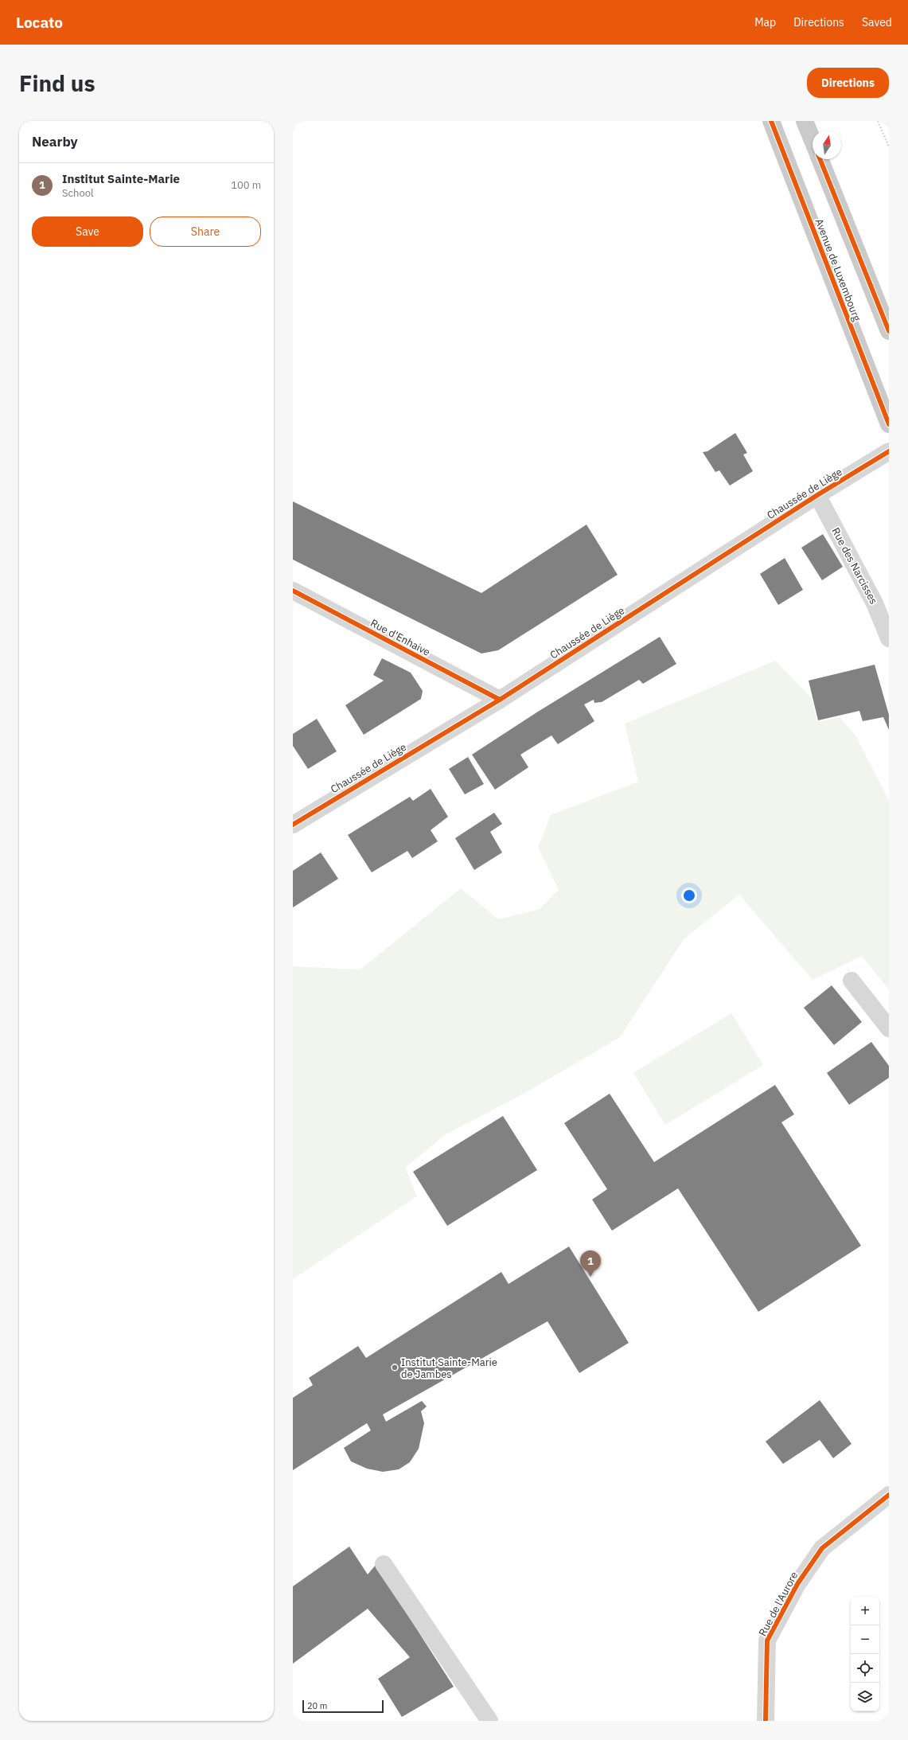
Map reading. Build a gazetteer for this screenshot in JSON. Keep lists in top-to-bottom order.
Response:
{
  "streets": {
    "main road": ["Avenue de Luxembourg"],
    "street": [
      "Chaussée de Liège",
      "Rue des Narcisses",
      "Rue d'Enhaive",
      "Rue de l'Aurore"
    ]
  },
  "crossings": [
    ["Chaussée de Liège", "Rue des Narcisses"],
    ["Chaussée de Liège", "Rue d'Enhaive"]
  ],
  "places": ["Institut Sainte-Marie de Jambes"],
  "scale_bar": "20 m",
  "north": "top",
  "page": {
    "header": "Locato",
    "nav": ["Map", "Directions", "Saved"],
    "buttons": [
      "Directions",
      ["Save", "Share"]
    ],
    "title": "Find us",
    "heading": "Nearby",
    "list": [
      {
        "mark": "1",
        "name": "Institut Sainte-Marie",
        "note": "School",
        "value": "100 m"
      }
    ],
    "pins": "1",
    "map_buttons": ["+", "−"],
    "scale": "20 m"
  }
}
